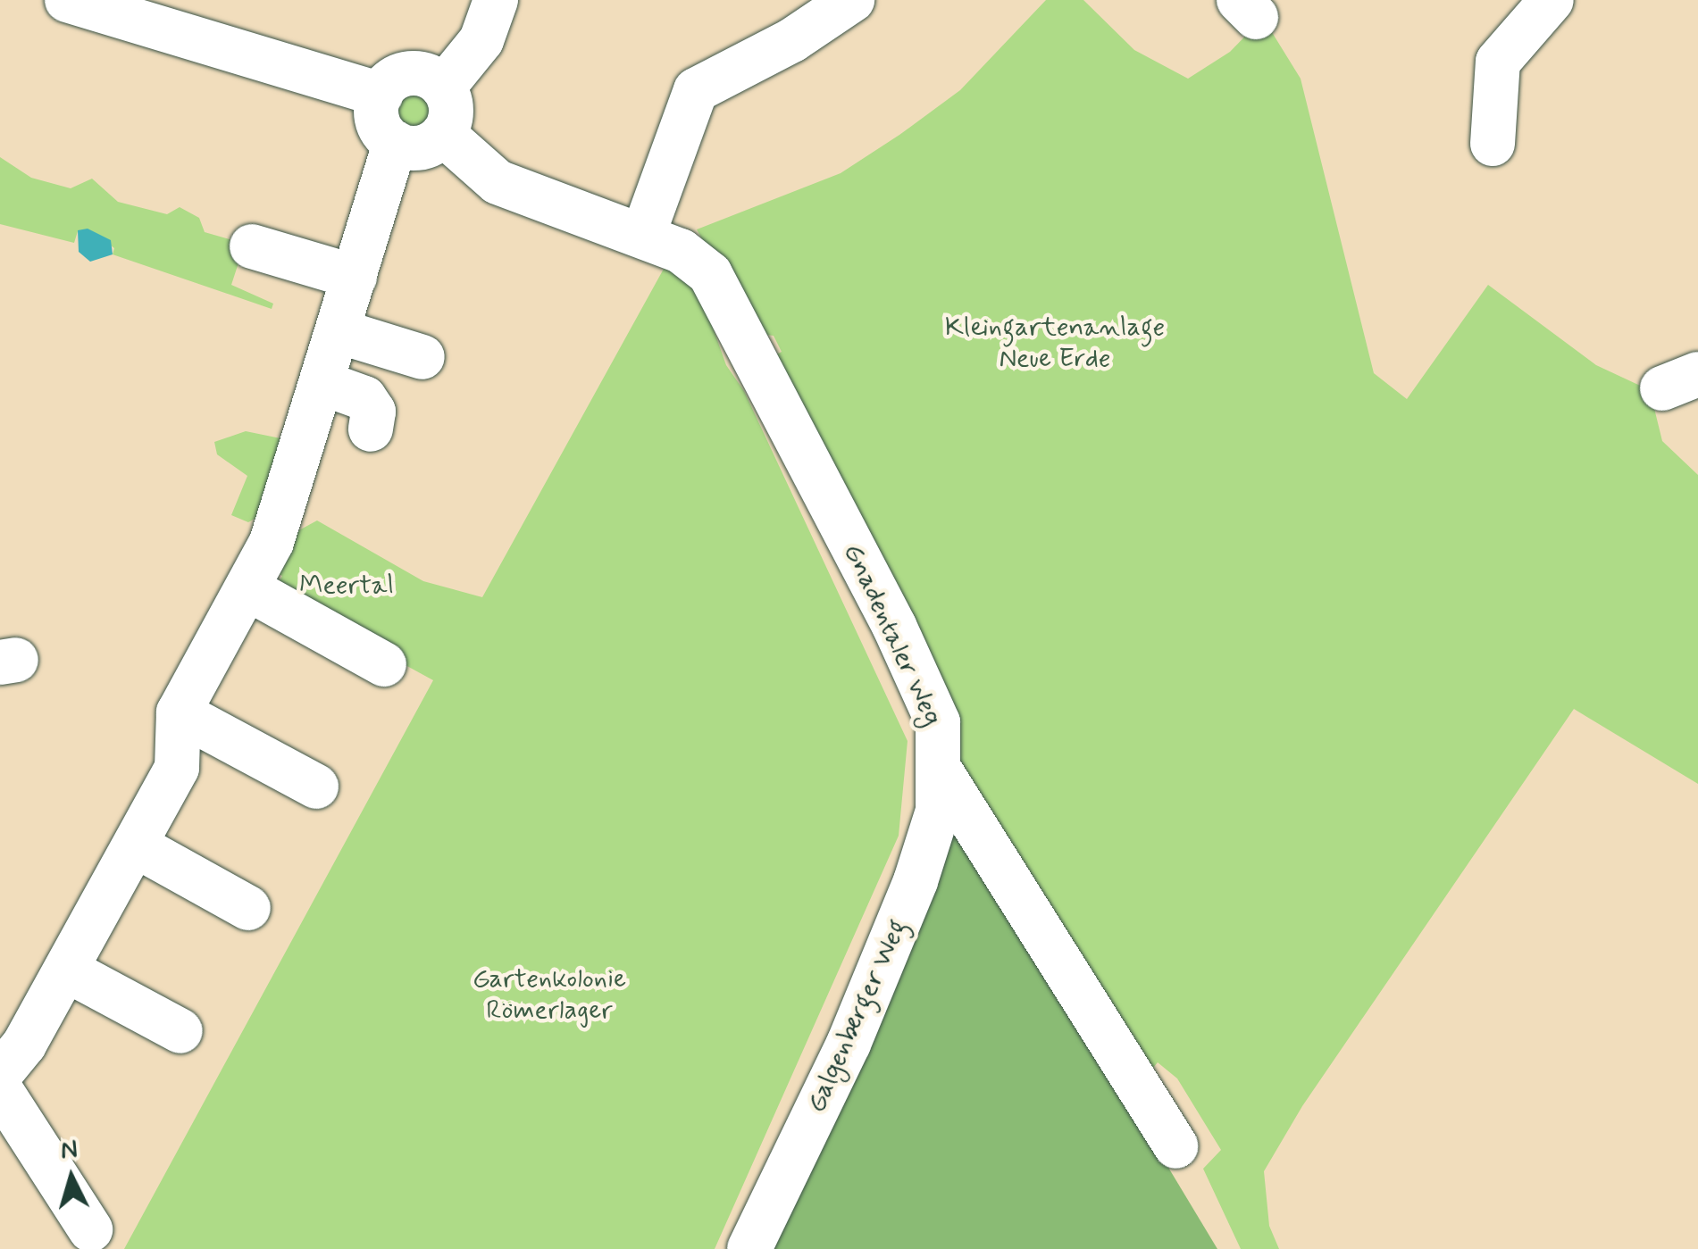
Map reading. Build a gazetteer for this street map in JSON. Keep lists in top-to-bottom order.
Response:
{
  "streets": {
    "street": ["Gnadentaler Weg", "Galgenberger Weg"]
  },
  "crossings": [
    ["Gnadentaler Weg", "Galgenberger Weg"]
  ],
  "parks": ["Kleingartenanlage Neue Erde", "Meertal", "Gartenkolonie Römerlager"],
  "north": "top"
}
